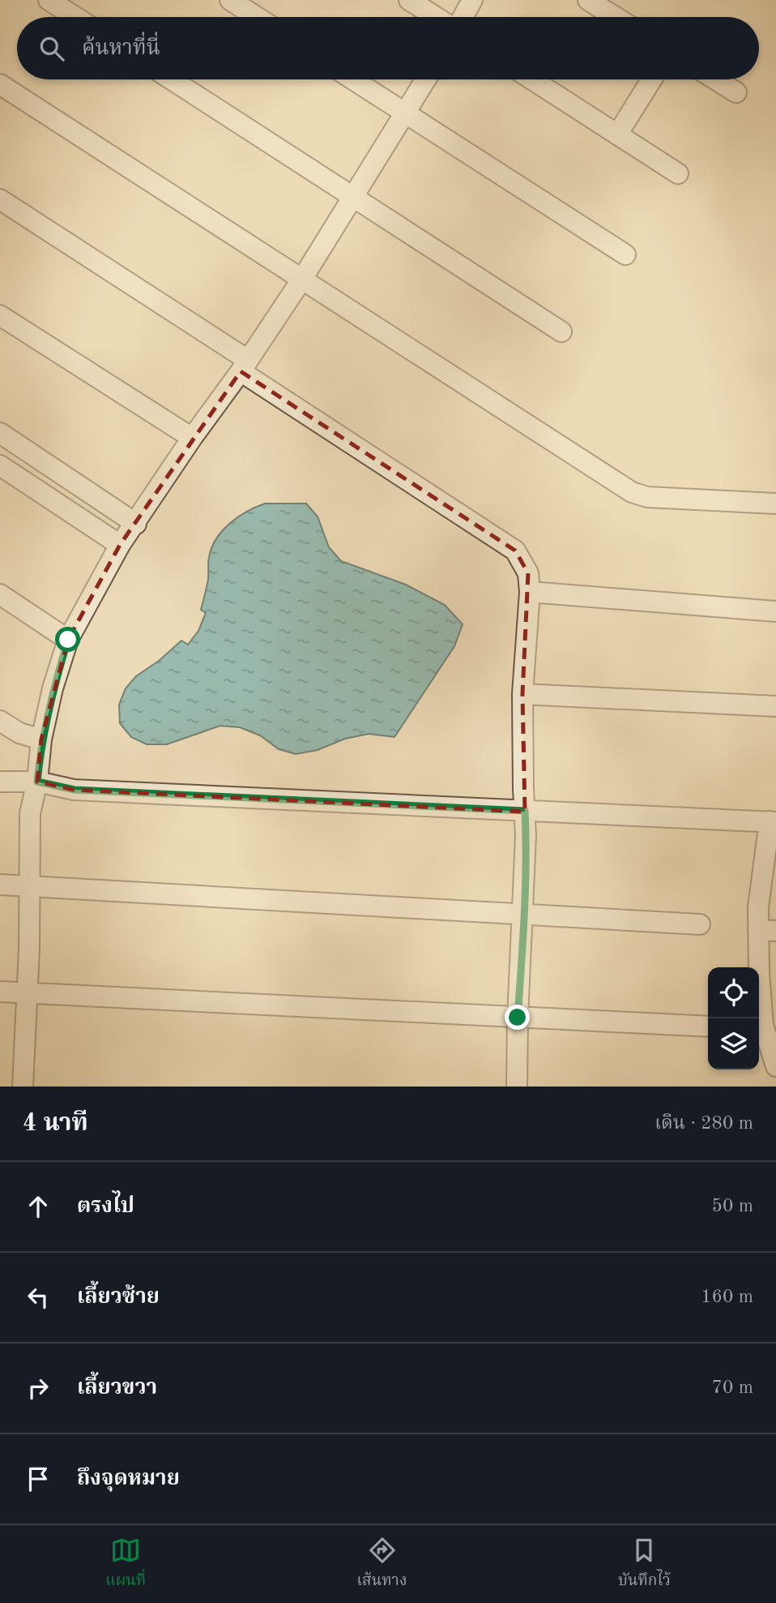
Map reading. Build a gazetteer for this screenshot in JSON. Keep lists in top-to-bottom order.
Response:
{
  "page": {
    "search": "ค้นหาที่นี่",
    "heading": ["4 นาที", "เดิน · 280 m"],
    "list": [
      ["ตรงไป", "50 m"],
      ["เลี้ยวซ้าย", "160 m"],
      ["เลี้ยวขวา", "70 m"],
      "ถึงจุดหมาย"
    ],
    "nav": ["แผนที่", "เส้นทาง", "บันทึกไว้"]
  }
}
